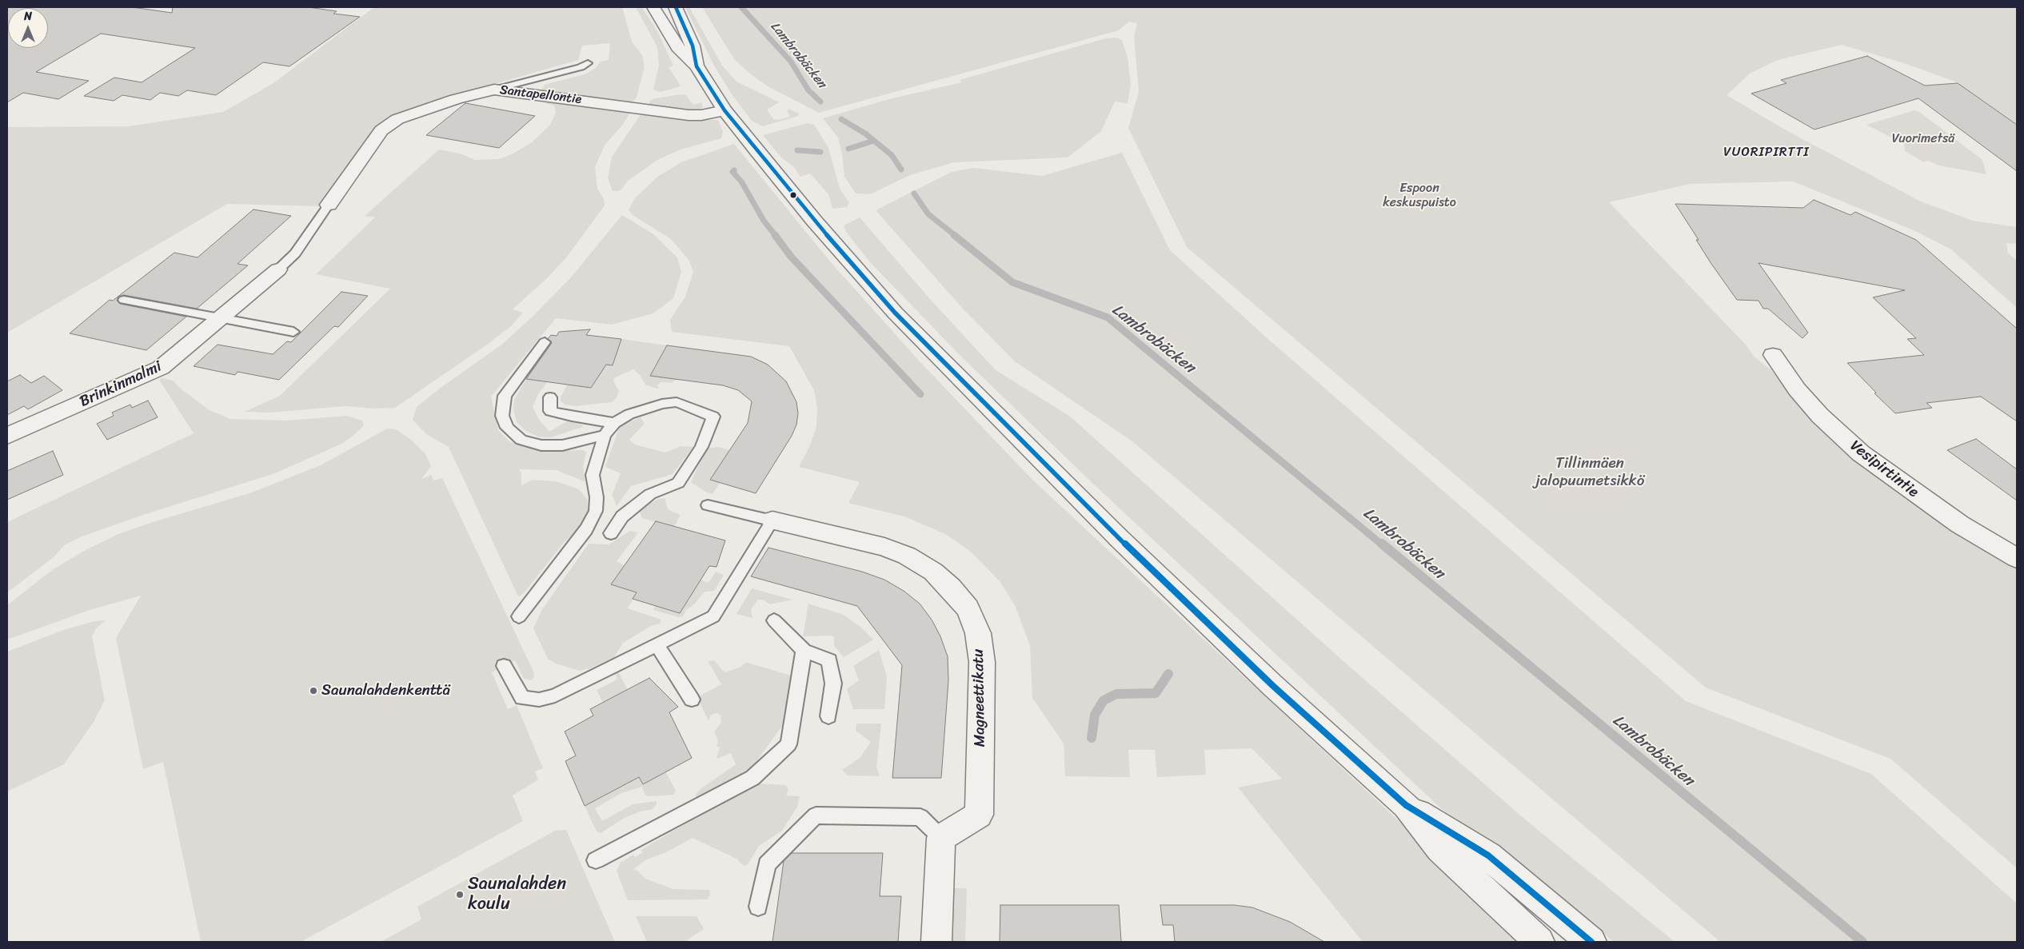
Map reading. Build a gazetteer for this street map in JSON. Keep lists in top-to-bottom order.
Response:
{
  "streets": {
    "main road": [
      "Santapellontie",
      "Brinkinmalmi",
      "Vesipirtintie",
      "Magneettikatu"
    ]
  },
  "districts": ["VUORIPIRTTI"],
  "water": ["Lambrobäcken"],
  "parks": ["Vuorimetsä", "Espoon keskuspuisto", "Tillinmäen jalopuumetsikkö"],
  "places": ["Saunalahdenkenttä", "Saunalahden koulu"],
  "north": "top"
}
